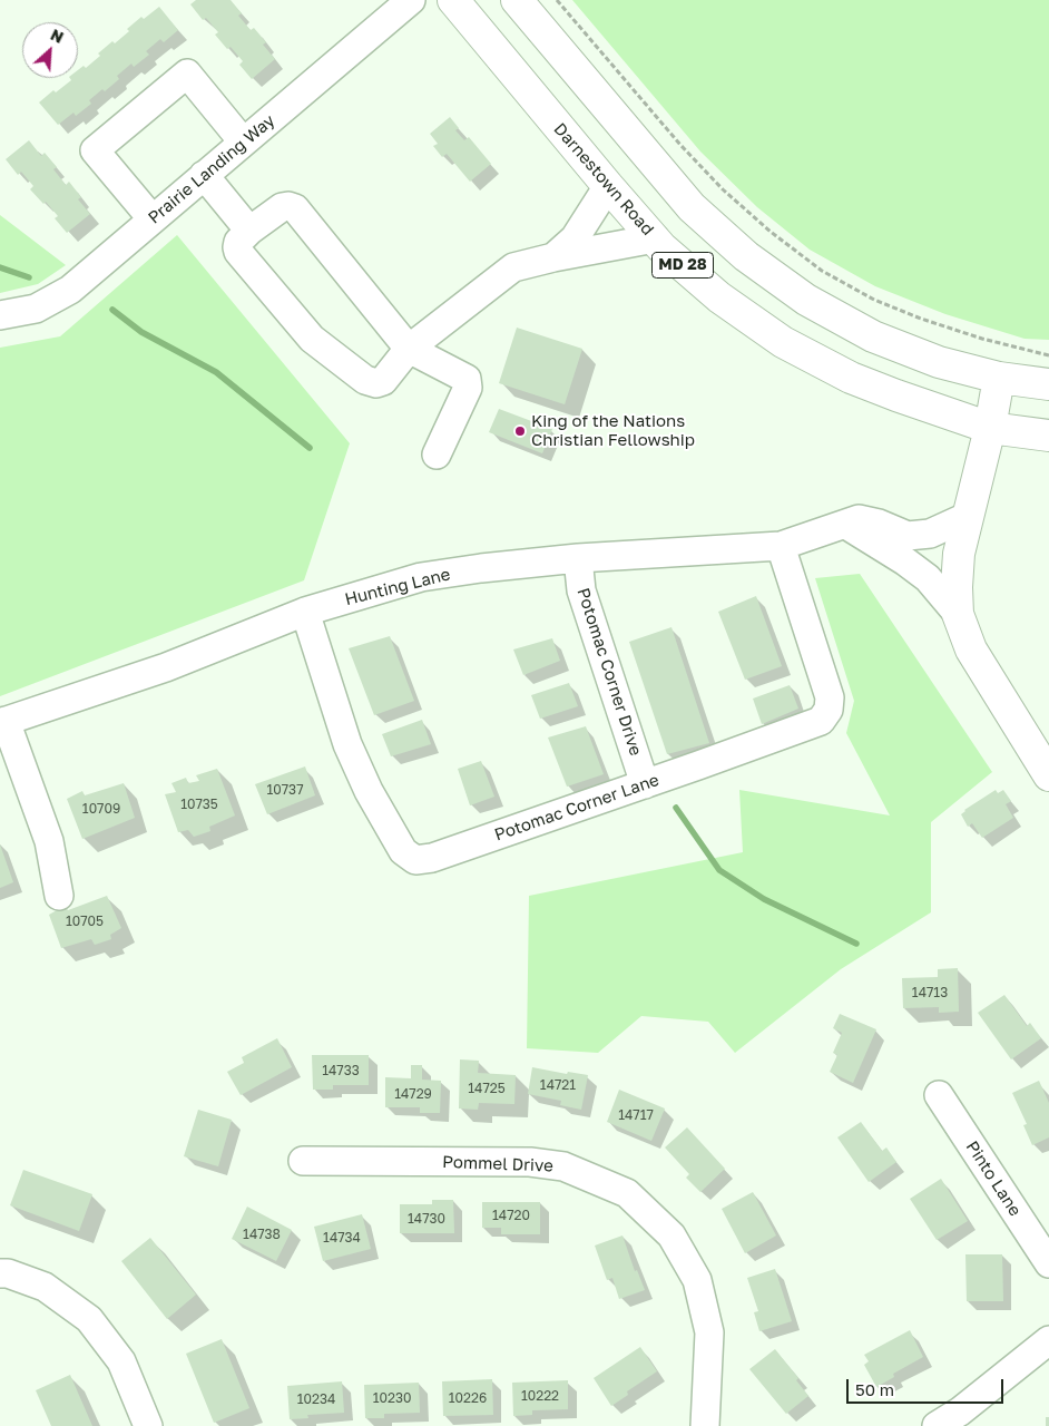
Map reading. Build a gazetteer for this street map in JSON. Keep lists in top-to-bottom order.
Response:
{
  "streets": {
    "main road": ["Darnestown Road", "MD 28"],
    "street": [
      "Prairie Landing Way",
      "Hunting Lane",
      "Potomac Corner Drive",
      "Potomac Corner Lane",
      "Pommel Drive",
      "Pinto Lane"
    ]
  },
  "crossings": [
    ["Darnestown Road", "MD 28"],
    ["Hunting Lane", "Potomac Corner Drive"],
    ["Hunting Lane", "Potomac Corner Lane"],
    ["Potomac Corner Drive", "Potomac Corner Lane"]
  ],
  "places": ["King of the Nations Christian Fellowship"],
  "house_numbers": [
    "10737",
    "10735",
    "10709",
    "10705",
    "14713",
    "14733",
    "14721",
    "14725",
    "14729",
    "14717",
    "14720",
    "14730",
    "14738",
    "14734",
    "10222",
    "10230",
    "10226",
    "10234"
  ],
  "scale_bar": "50 m",
  "north": "top right"
}
